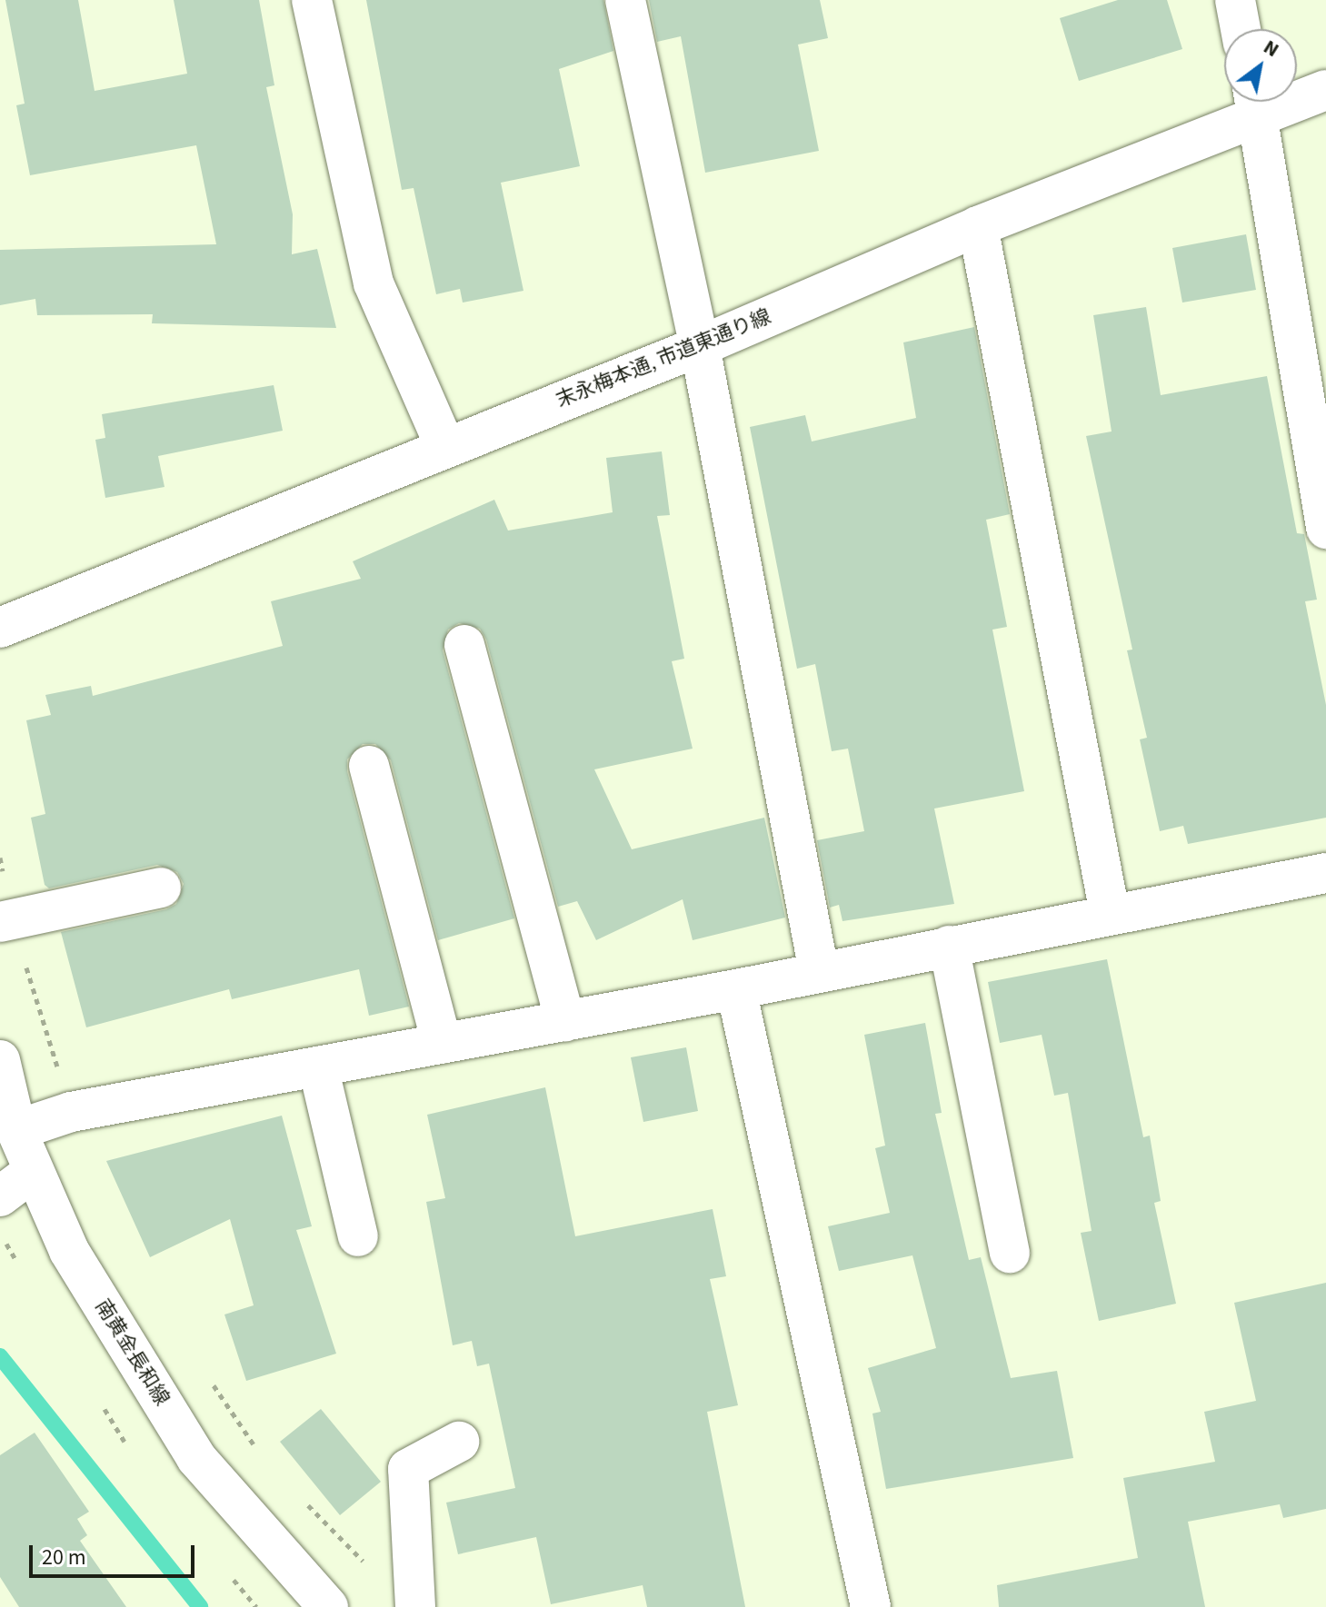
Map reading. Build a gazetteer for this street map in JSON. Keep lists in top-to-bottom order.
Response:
{
  "streets": {
    "street": ["末永梅本通, 市道東通り線", "南黄金長和線"]
  },
  "scale_bar": "20 m",
  "north": "top right"
}
